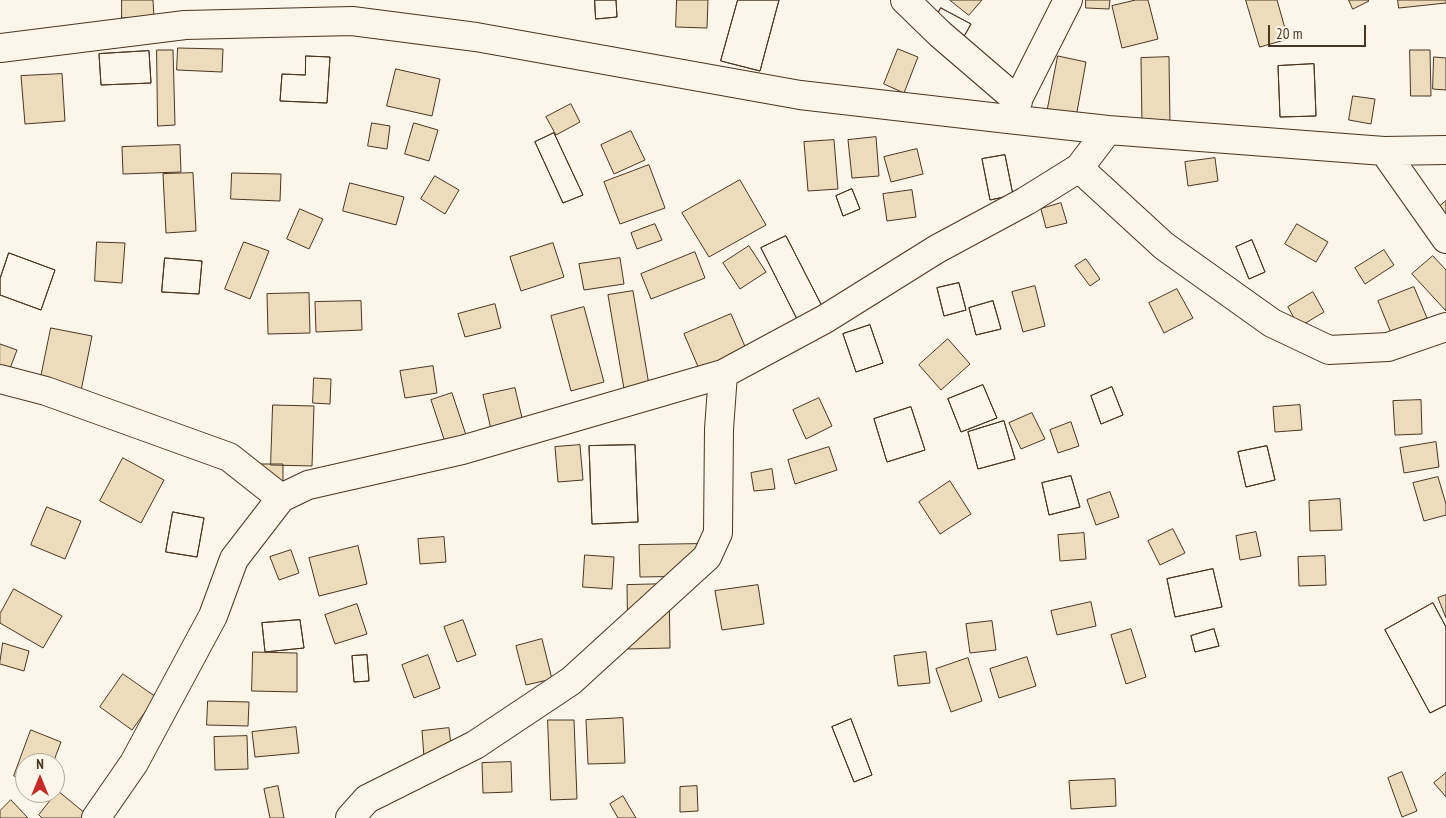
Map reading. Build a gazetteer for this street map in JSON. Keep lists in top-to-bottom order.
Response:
{
  "scale_bar": "20 m",
  "north": "top"
}
